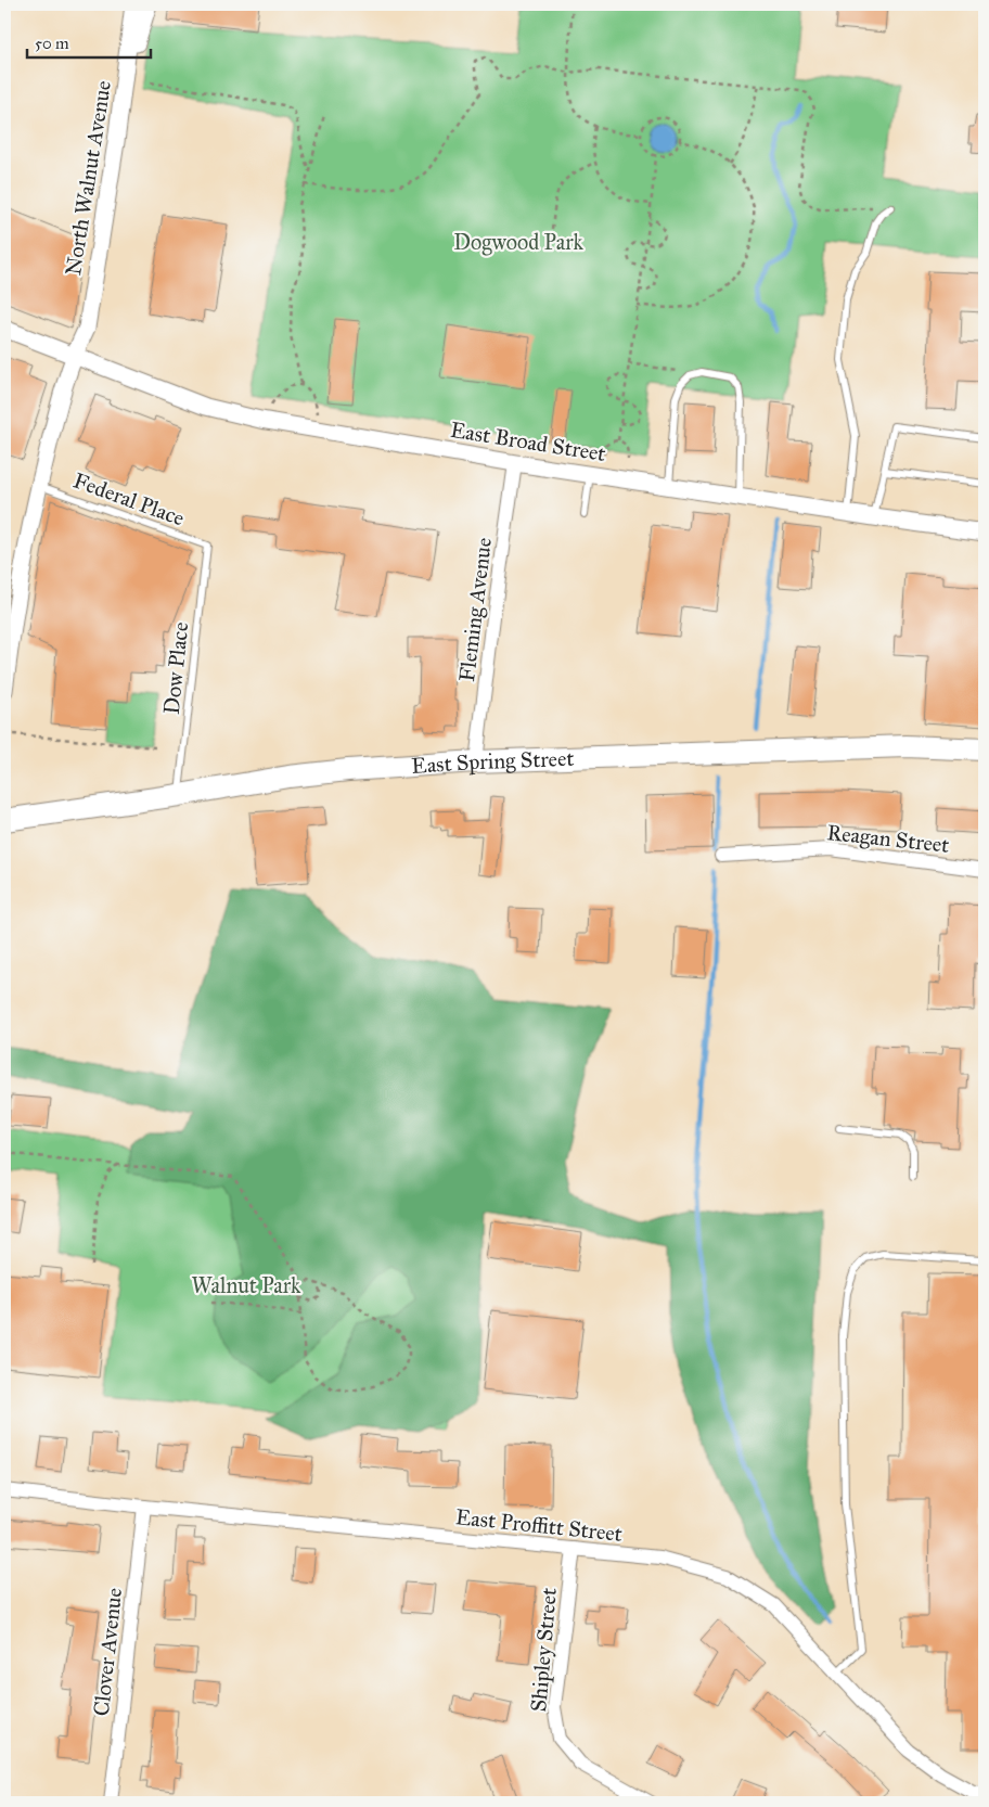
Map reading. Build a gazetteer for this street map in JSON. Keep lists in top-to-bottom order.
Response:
{
  "streets": {
    "main road": ["East Spring Street"],
    "street": [
      "North Walnut Avenue",
      "East Broad Street",
      "Fleming Avenue",
      "Reagan Street",
      "East Proffitt Street",
      "Shipley Street",
      "Clover Avenue"
    ],
    "lane": ["Federal Place", "Dow Place"]
  },
  "crossings": [
    ["North Walnut Avenue", "East Broad Street"],
    ["North Walnut Avenue", "Federal Place"],
    ["East Broad Street", "Fleming Avenue"],
    ["Federal Place", "Dow Place"],
    ["Fleming Avenue", "East Spring Street"],
    ["Dow Place", "East Spring Street"],
    ["East Proffitt Street", "Shipley Street"],
    ["East Proffitt Street", "Clover Avenue"]
  ],
  "parks": ["Dogwood Park", "Walnut Park"],
  "scale_bar": "50 m"
}
